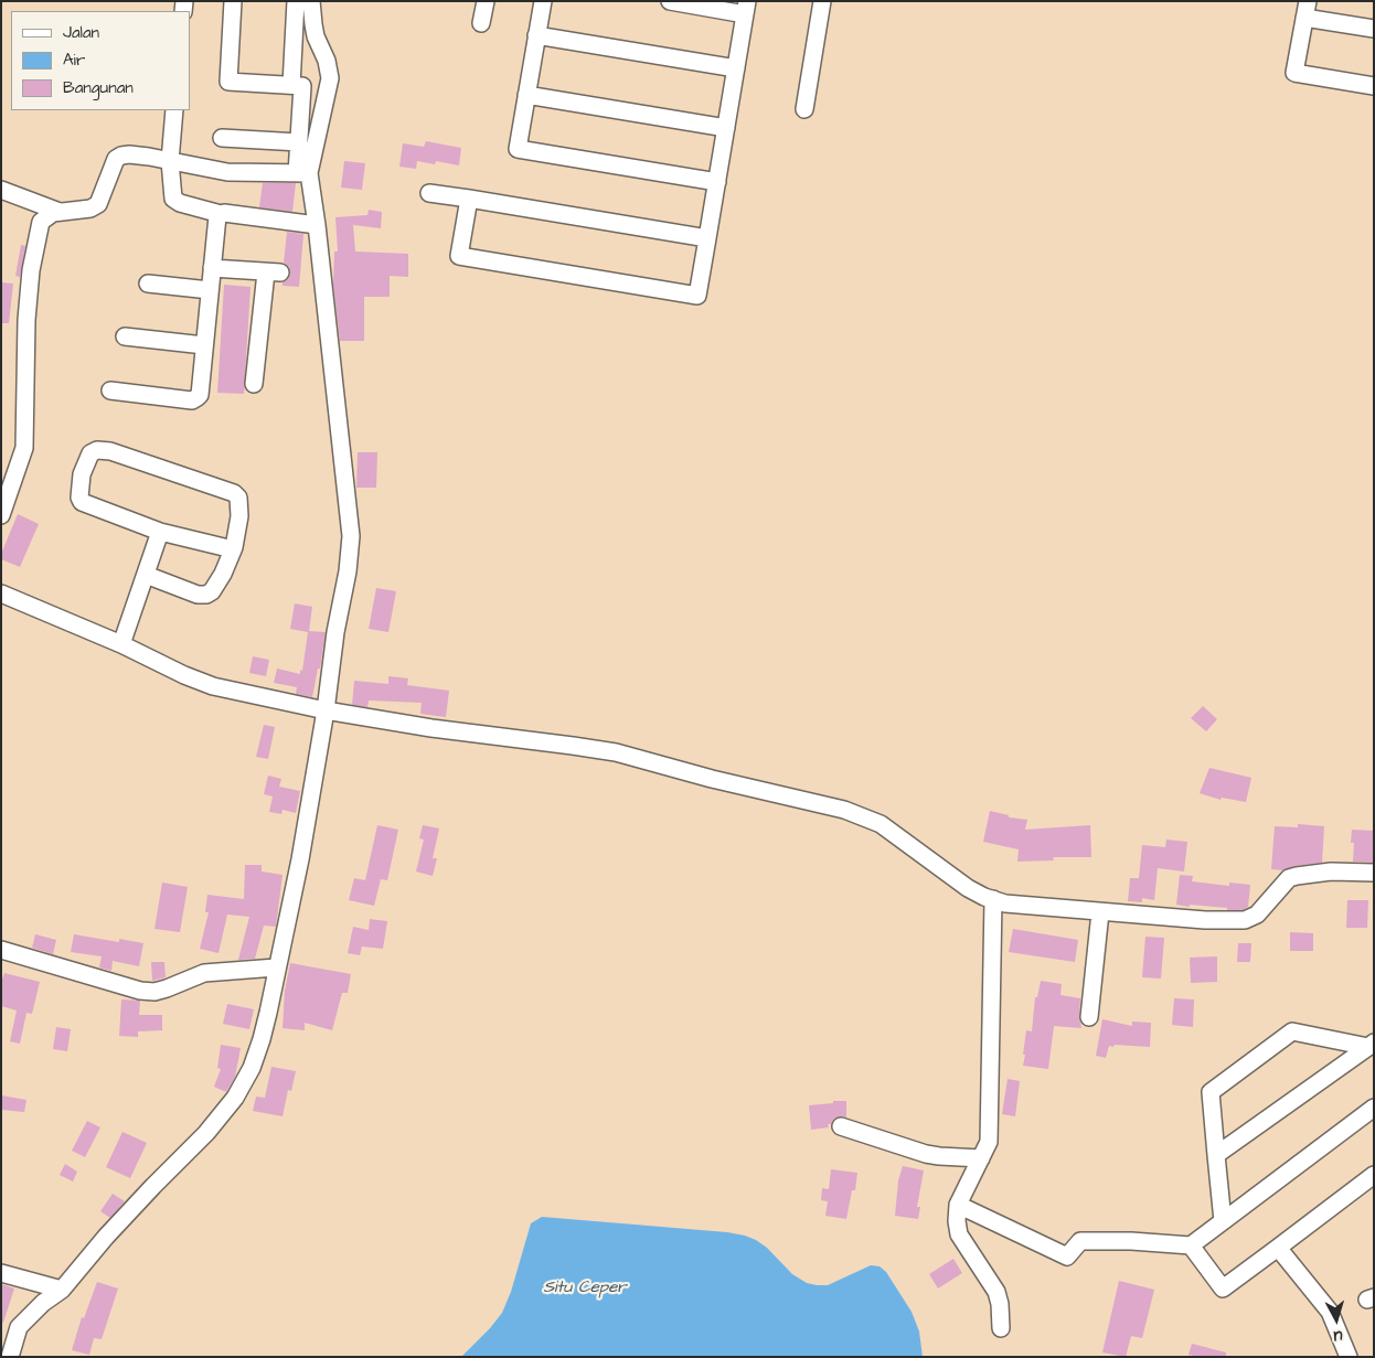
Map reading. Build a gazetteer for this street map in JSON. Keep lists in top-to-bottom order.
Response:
{
  "water": ["Situ Ceper"],
  "legend": ["Jalan", "Air", "Bangunan"],
  "north": "bottom"
}
